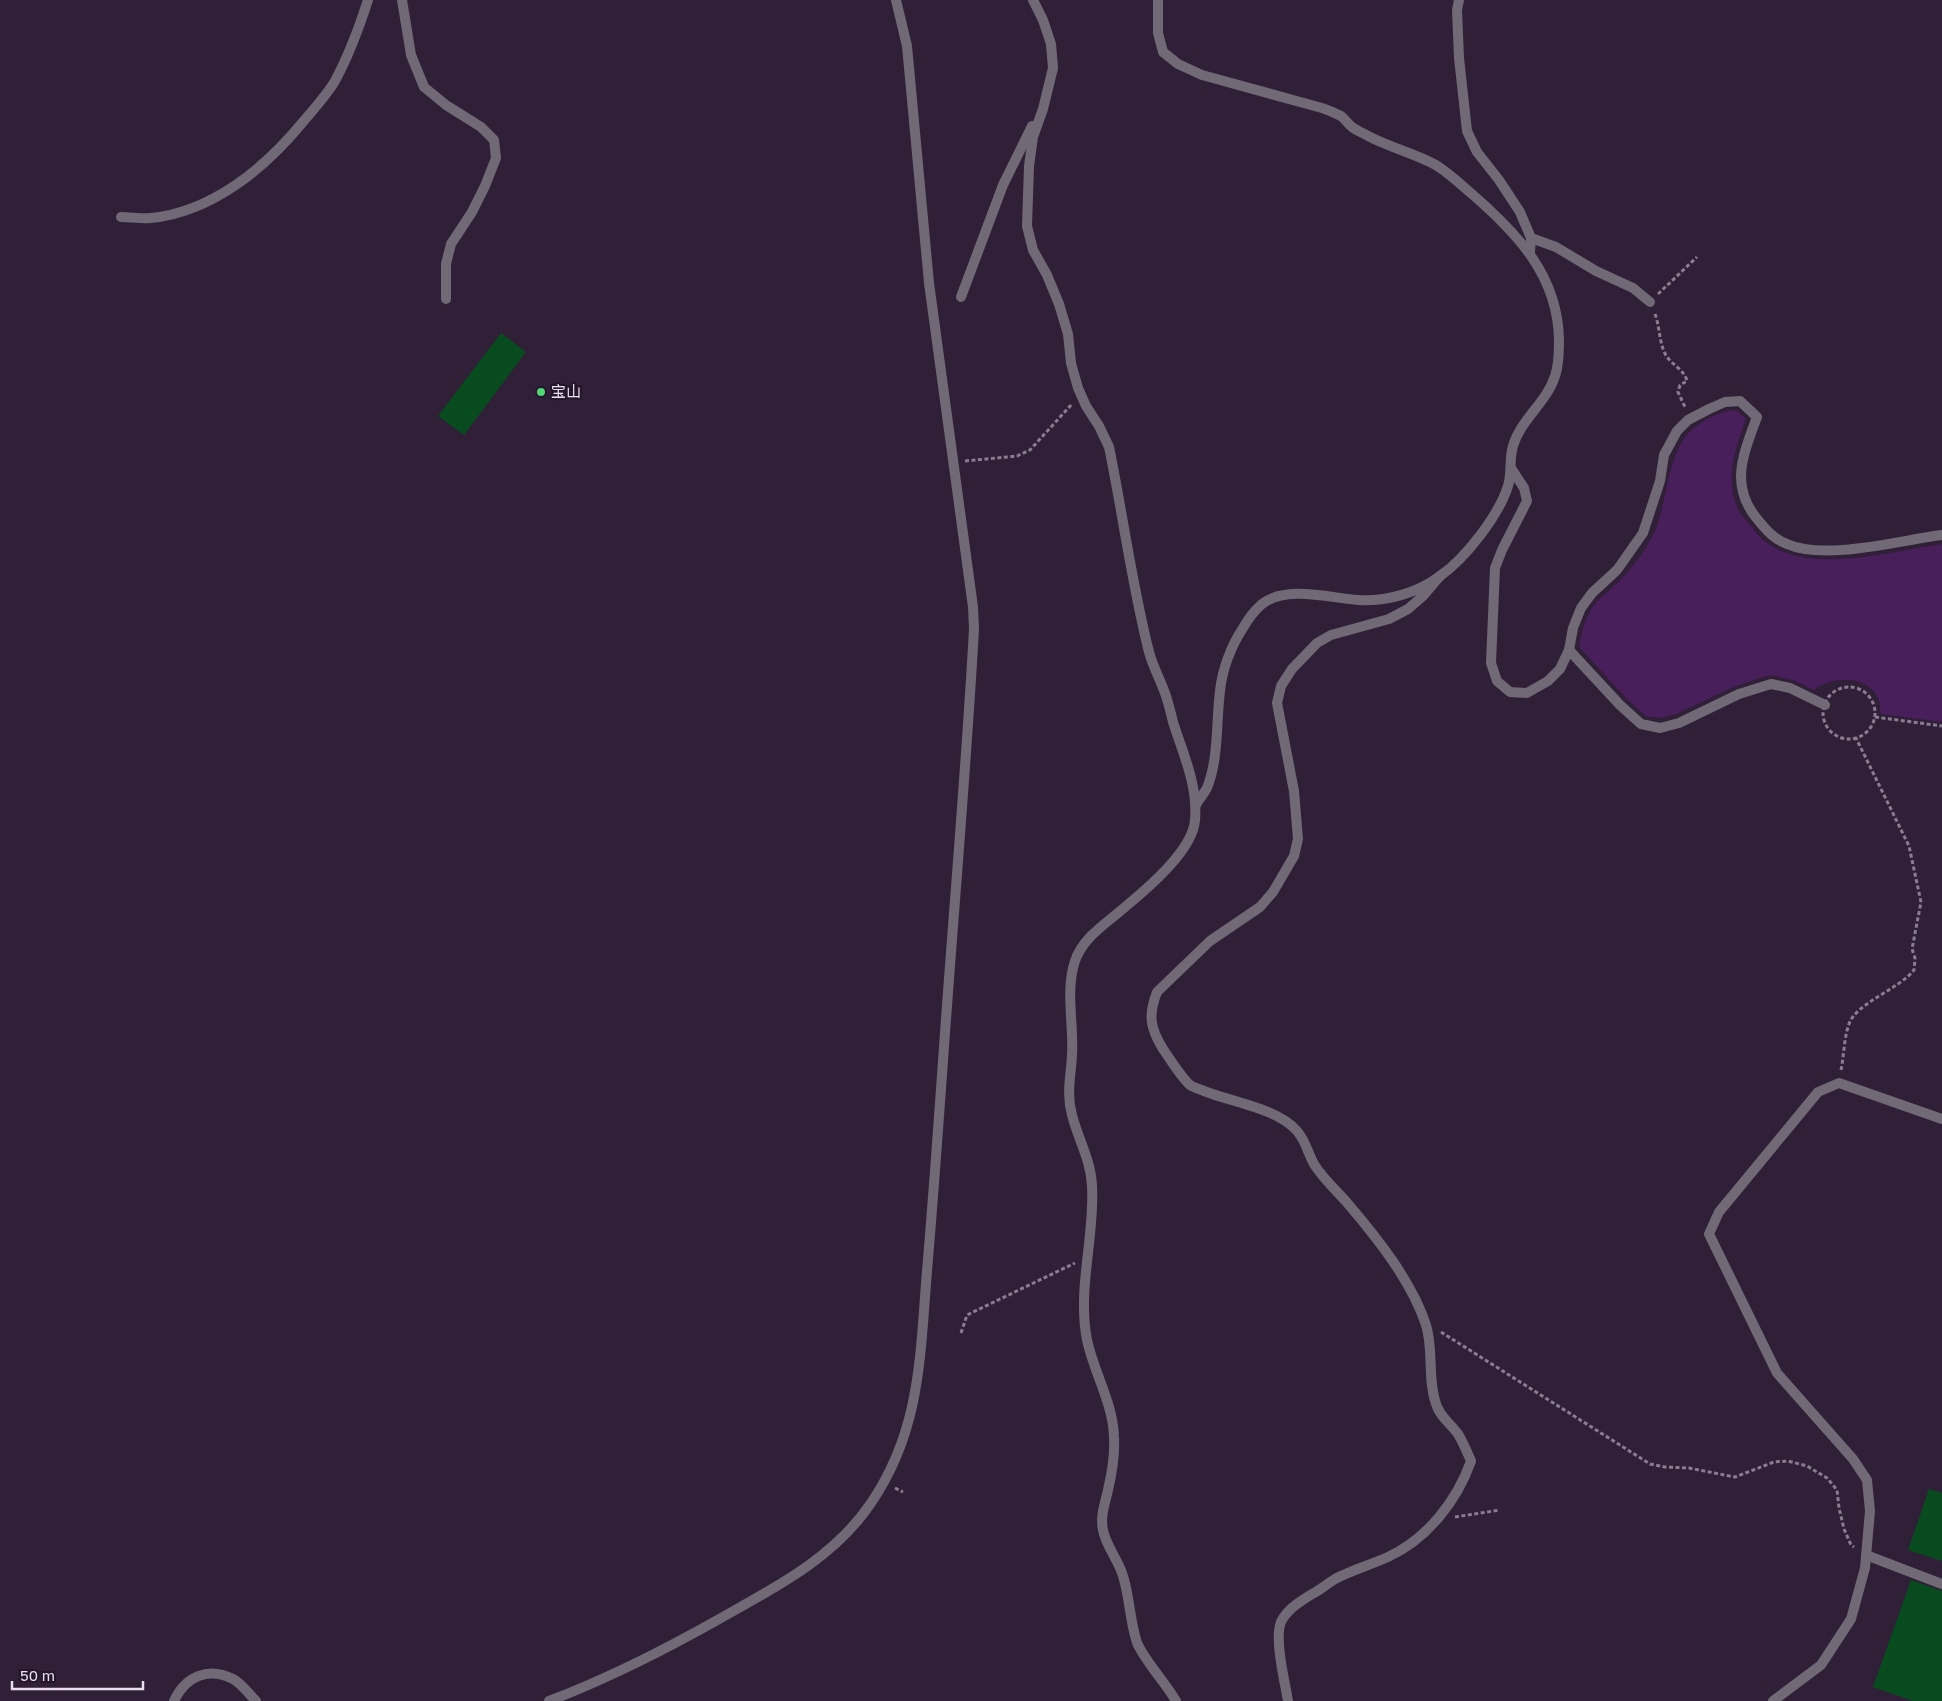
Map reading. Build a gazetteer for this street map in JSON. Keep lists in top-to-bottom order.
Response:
{
  "places": ["宝山"],
  "scale_bar": "50 m"
}
